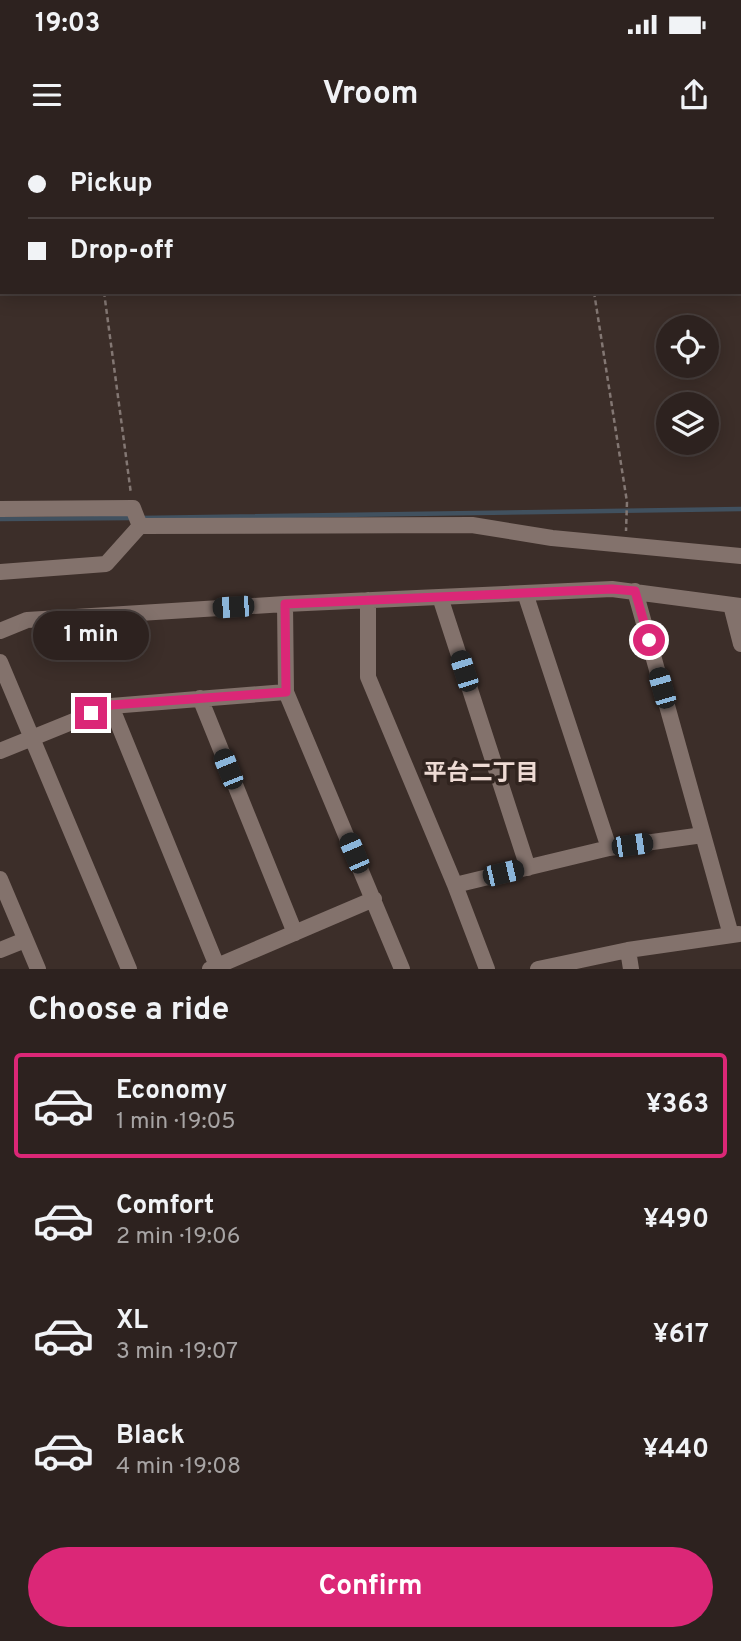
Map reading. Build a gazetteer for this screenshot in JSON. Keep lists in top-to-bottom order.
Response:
{
  "districts": ["平台二丁目"],
  "page": {
    "status": "19:03",
    "header": "Vroom",
    "banner": ["Pickup", "Drop-off"],
    "bubble": "1 min",
    "heading": "Choose a ride",
    "list": [
      {
        "name": "Economy",
        "note": "1 min · 19:05",
        "value": "¥363"
      },
      {
        "name": "Comfort",
        "note": "2 min · 19:06",
        "value": "¥490"
      },
      {
        "name": "XL",
        "note": "3 min · 19:07",
        "value": "¥617"
      },
      {
        "name": "Black",
        "note": "4 min · 19:08",
        "value": "¥440"
      }
    ],
    "buttons": "Confirm"
  }
}
